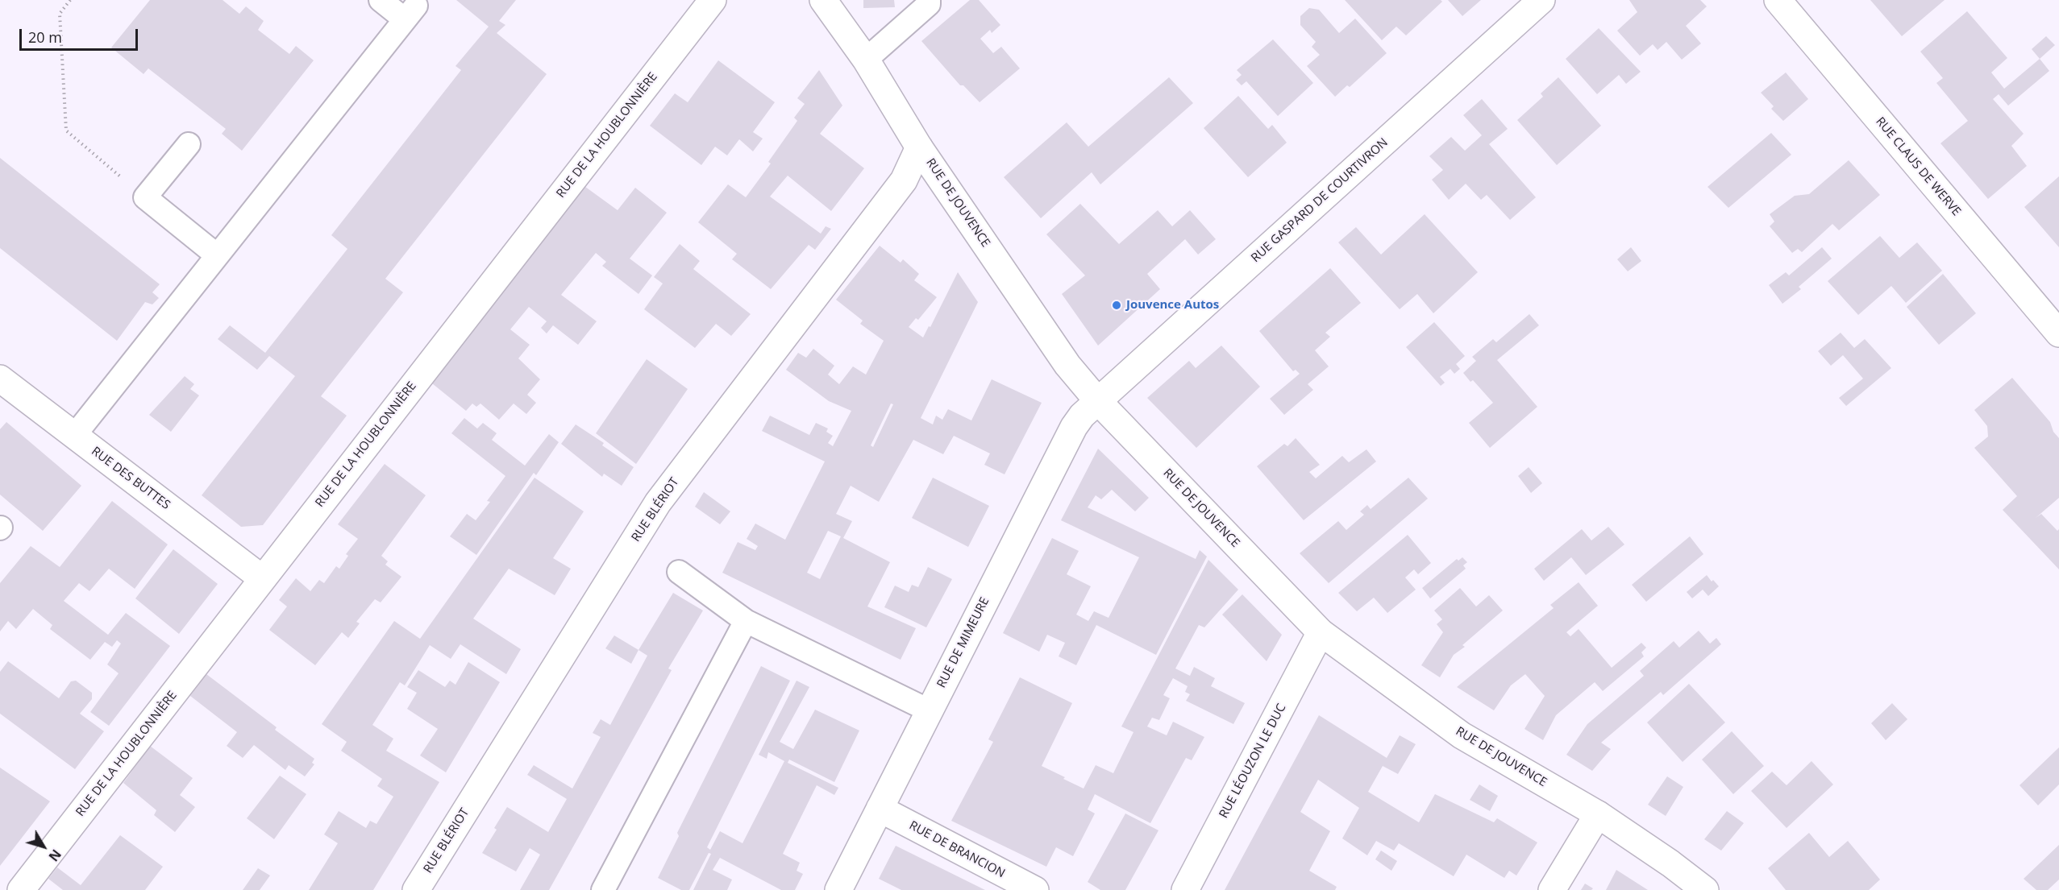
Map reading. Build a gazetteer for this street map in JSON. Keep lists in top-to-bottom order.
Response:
{
  "streets": {
    "street": [
      "RUE DE LA HOUBLONNIÈRE",
      "RUE CLAUS DE WERVE",
      "RUE GASPARD DE COURTIVRON",
      "RUE DE JOUVENCE",
      "RUE DES BUTTES",
      "RUE BLÉRIOT",
      "RUE DE MIMEURE",
      "RUE LÉOUZON LE DUC",
      "RUE DE BRANCION"
    ]
  },
  "crossings": [
    ["RUE DE LA HOUBLONNIÈRE", "RUE DES BUTTES"],
    ["RUE GASPARD DE COURTIVRON", "RUE DE JOUVENCE"],
    ["RUE GASPARD DE COURTIVRON", "RUE DE MIMEURE"],
    ["RUE DE JOUVENCE", "RUE BLÉRIOT"],
    ["RUE DE JOUVENCE", "RUE DE MIMEURE"],
    ["RUE DE JOUVENCE", "RUE LÉOUZON LE DUC"],
    ["RUE DE MIMEURE", "RUE DE BRANCION"]
  ],
  "places": ["Jouvence Autos"],
  "scale_bar": "20 m",
  "north": "bottom right"
}
